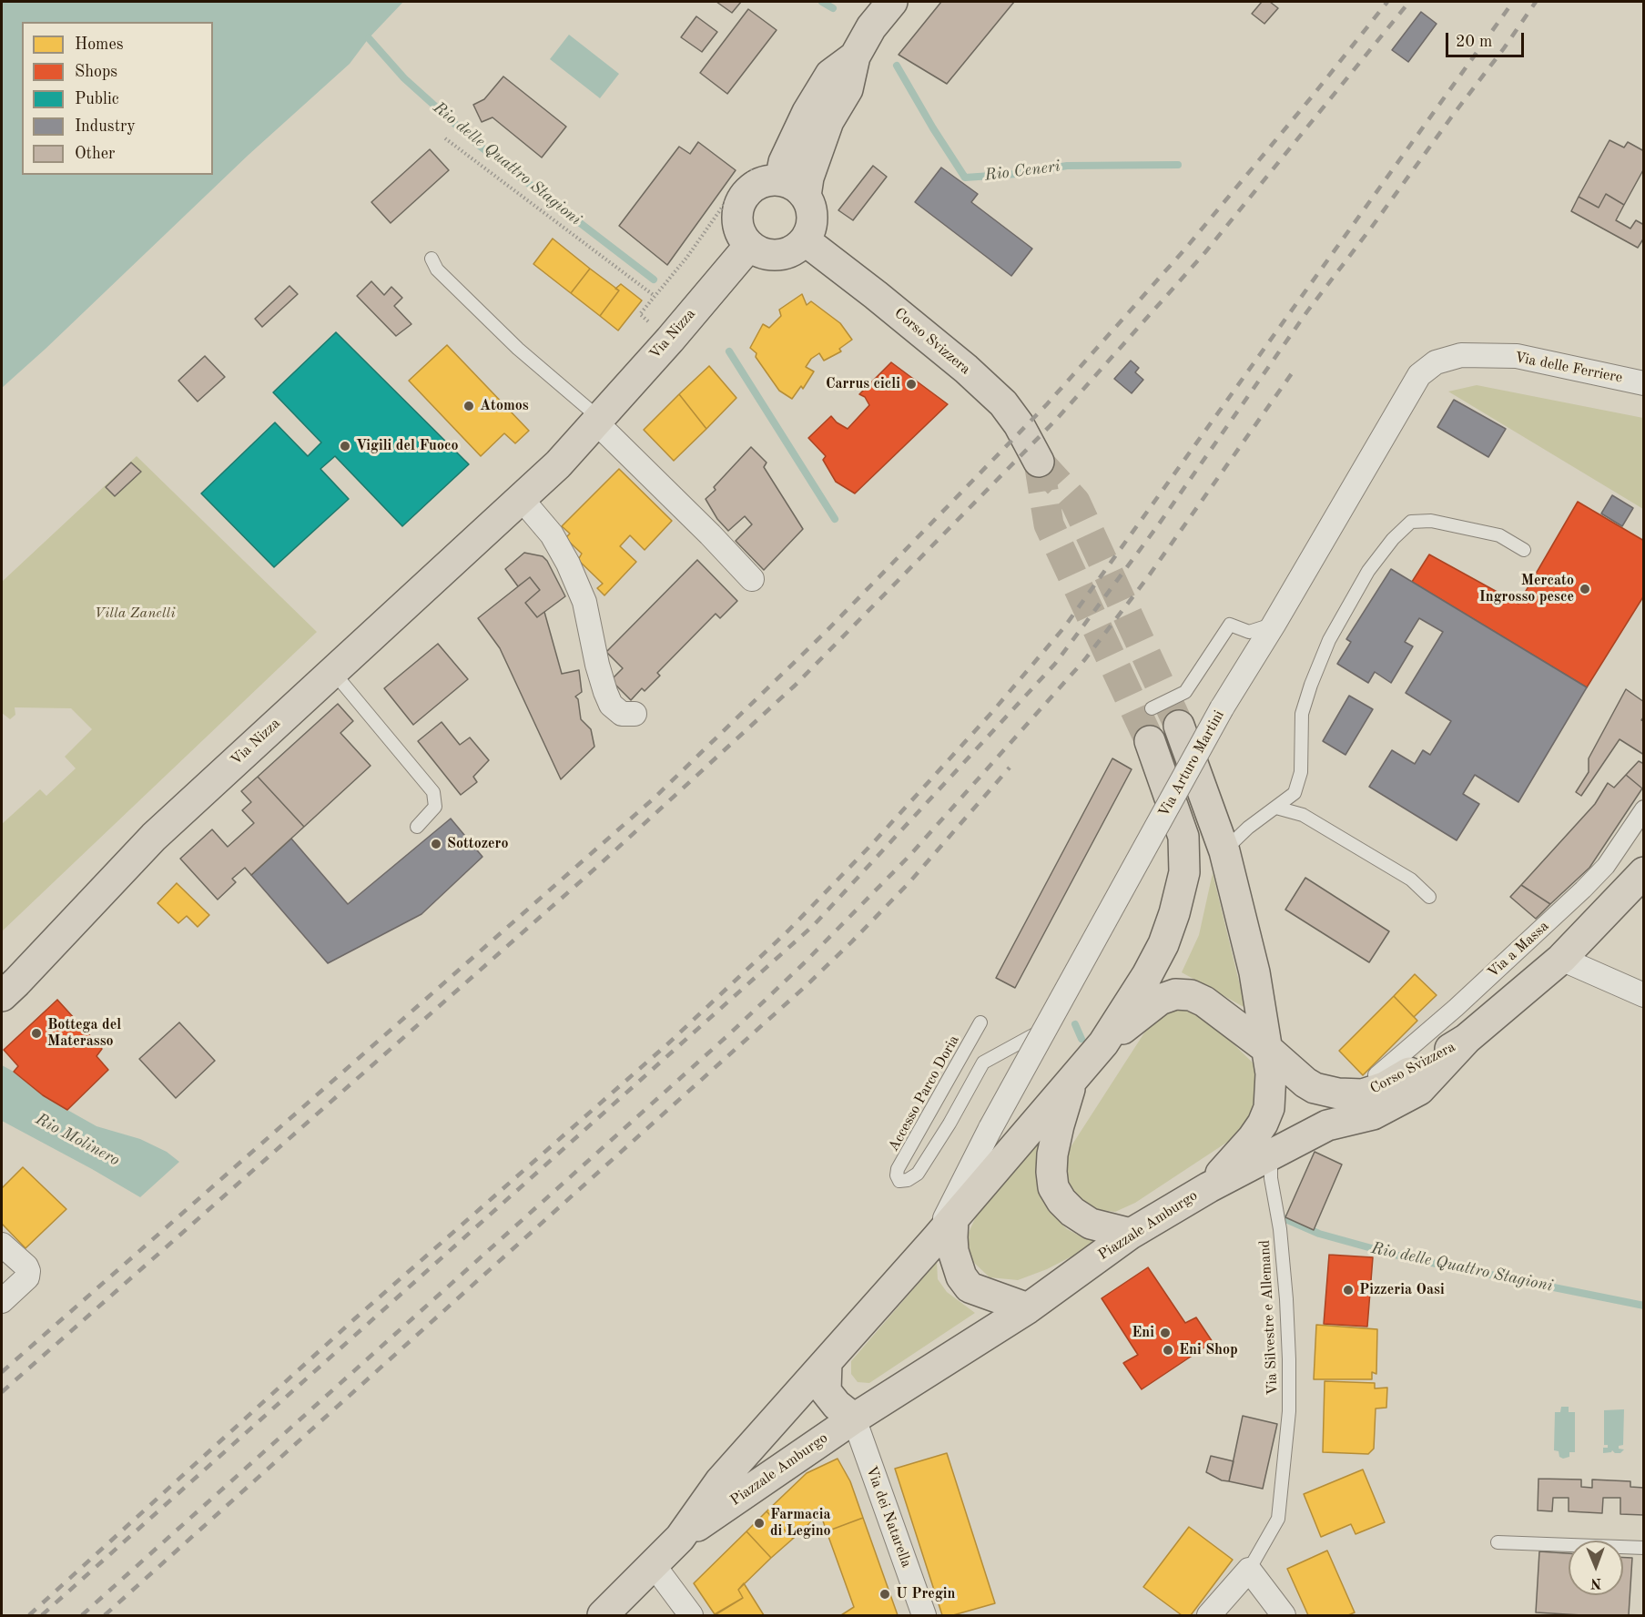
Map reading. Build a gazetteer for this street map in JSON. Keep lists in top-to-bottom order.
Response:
{
  "streets": {
    "main road": ["Via Nizza", "Corso Svizzera", "Piazzale Amburgo"],
    "street": [
      "Via delle Ferriere",
      "Via Arturo Martini",
      "Via a Massa",
      "Via dei Natarella"
    ],
    "lane": ["Accesso Parco Doria", "Via Silvestre e Allemand"]
  },
  "crossings": [
    ["Via Nizza", "Corso Svizzera"],
    ["Corso Svizzera", "Piazzale Amburgo"],
    ["Via delle Ferriere", "Via Arturo Martini"],
    ["Via Arturo Martini", "Accesso Parco Doria"],
    ["Via Arturo Martini", "Piazzale Amburgo"],
    ["Piazzale Amburgo", "Via Silvestre e Allemand"],
    ["Piazzale Amburgo", "Via dei Natarella"]
  ],
  "water": ["Rio delle Quattro Stagioni", "Rio Ceneri", "Rio Molinero"],
  "parks": ["Villa Zanelli"],
  "places": [
    "Carrus cicli",
    "Atomos",
    "Vigili del Fuoco",
    "Mercato Ingrosso pesce",
    "Sottozero",
    "Bottega del Materasso",
    "Pizzeria Oasi",
    "Eni",
    "Eni Shop",
    "Farmacia di Legino",
    "U Pregin"
  ],
  "legend": [
    "Homes",
    "Shops",
    "Public",
    "Industry",
    "Other"
  ],
  "scale_bar": "20 m",
  "north": "bottom"
}
